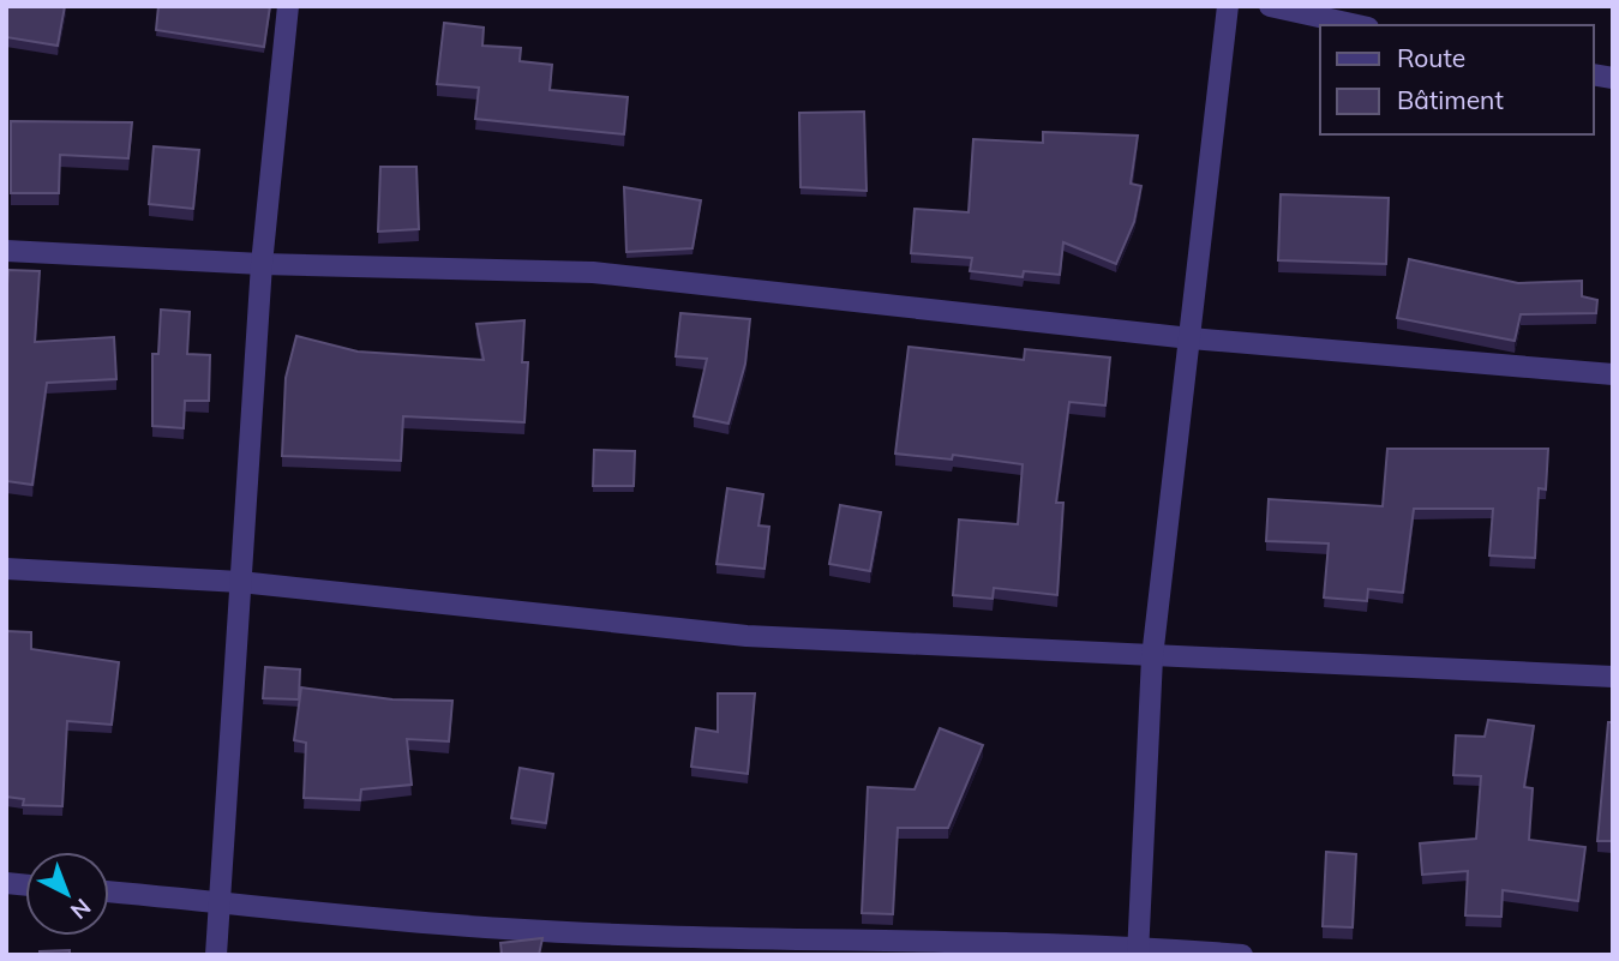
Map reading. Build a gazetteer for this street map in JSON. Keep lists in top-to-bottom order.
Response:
{
  "legend": ["Route", "Bâtiment"],
  "north": "bottom right"
}
